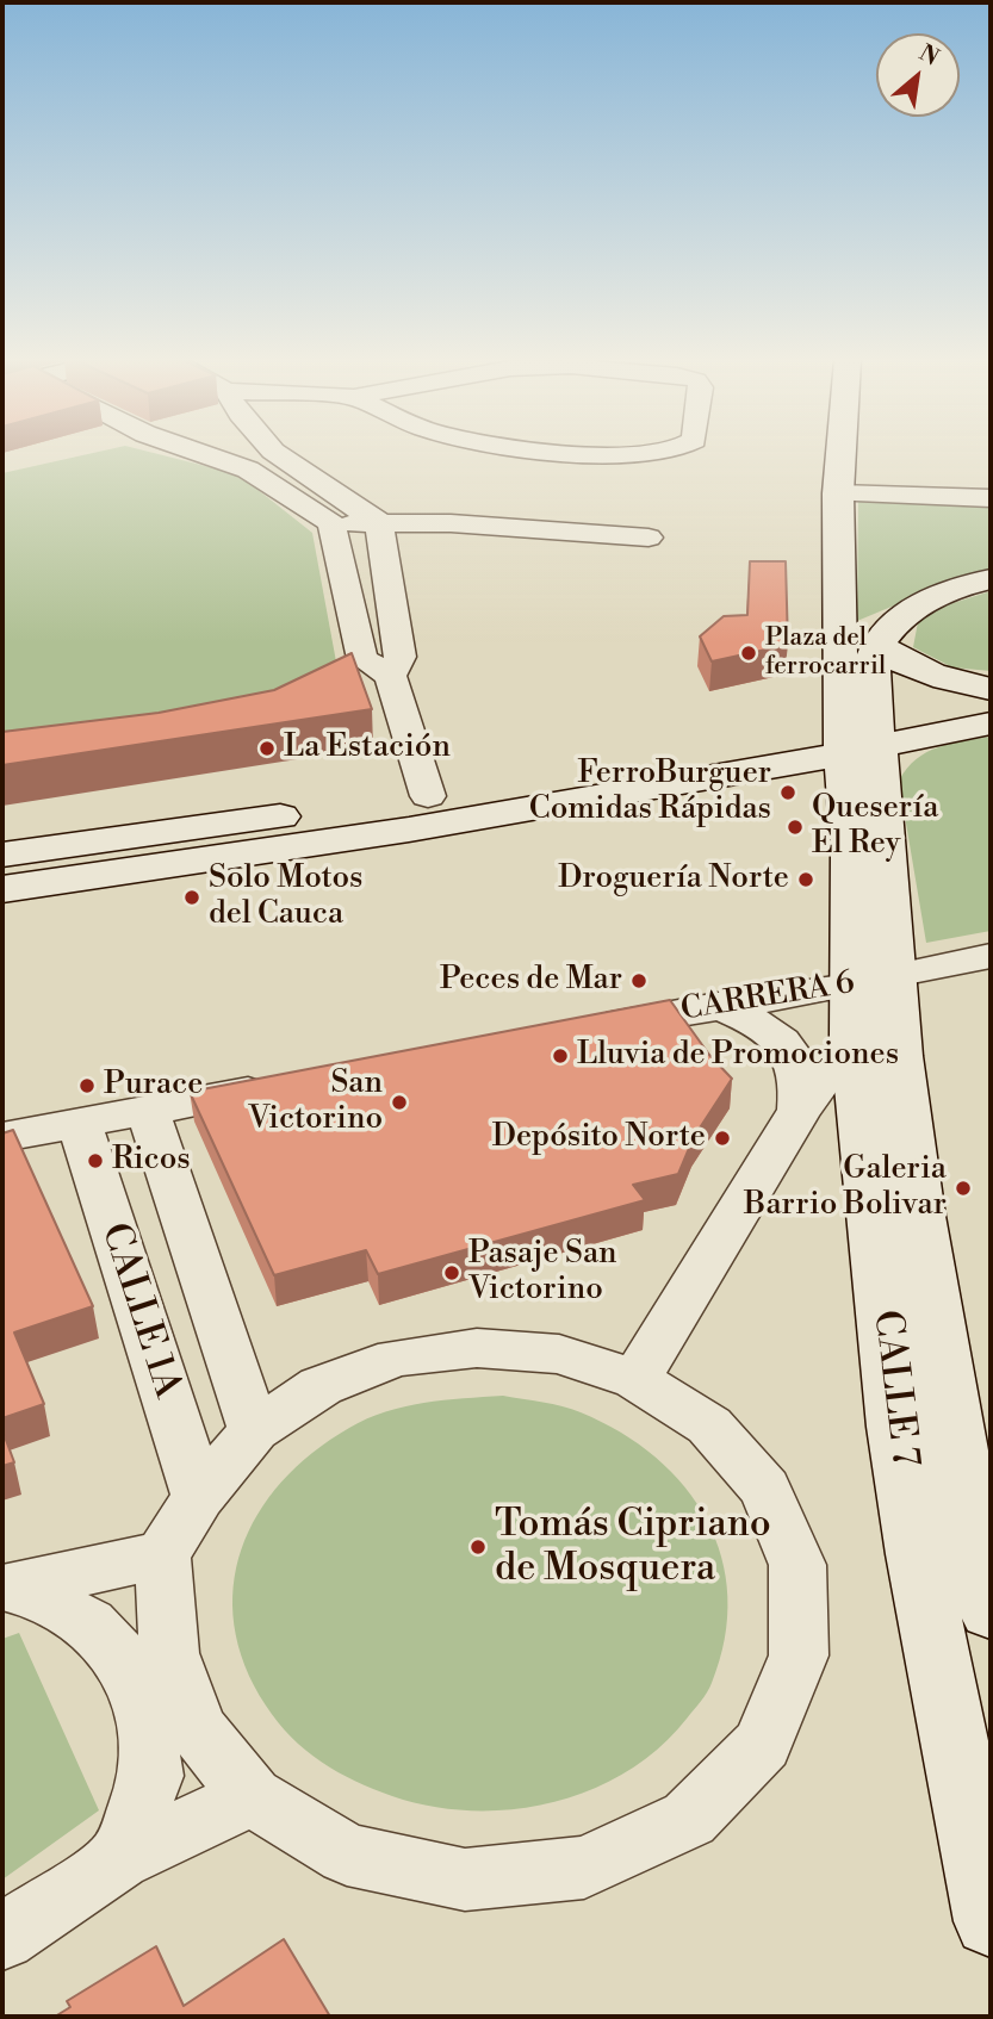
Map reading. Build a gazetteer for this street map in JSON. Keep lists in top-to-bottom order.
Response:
{
  "streets": {
    "main road": ["CALLE 7"],
    "street": ["CARRERA 6", "CALLE 1A"]
  },
  "crossings": [
    ["CARRERA 6", "CALLE 7"]
  ],
  "places": [
    "Plaza del ferrocarril",
    "La Estación",
    "FerroBurguer Comidas Rápidas",
    "Quesería El Rey",
    "Droguería Norte",
    "Solo Motos del Cauca",
    "Peces de Mar",
    "Lluvia de Promociones",
    "Purace",
    "San Victorino",
    "Depósito Norte",
    "Ricos",
    "Galeria Barrio Bolivar",
    "Pasaje San Victorino",
    "Tomás Cipriano de Mosquera"
  ],
  "north": "top right"
}
